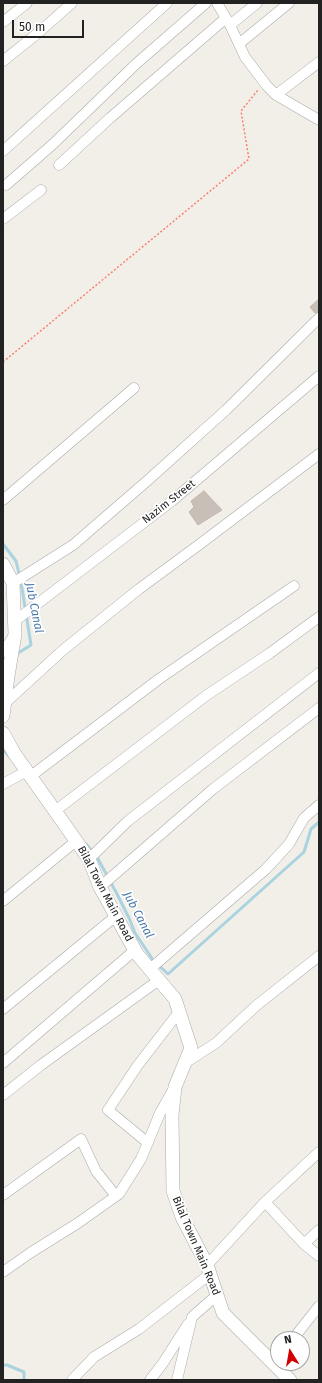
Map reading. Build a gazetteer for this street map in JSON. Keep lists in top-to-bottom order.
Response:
{
  "streets": {
    "street": ["Nazim Street", "Bilal Town Main Road"]
  },
  "water": ["Jub Canal"],
  "scale_bar": "50 m",
  "north": "top"
}
